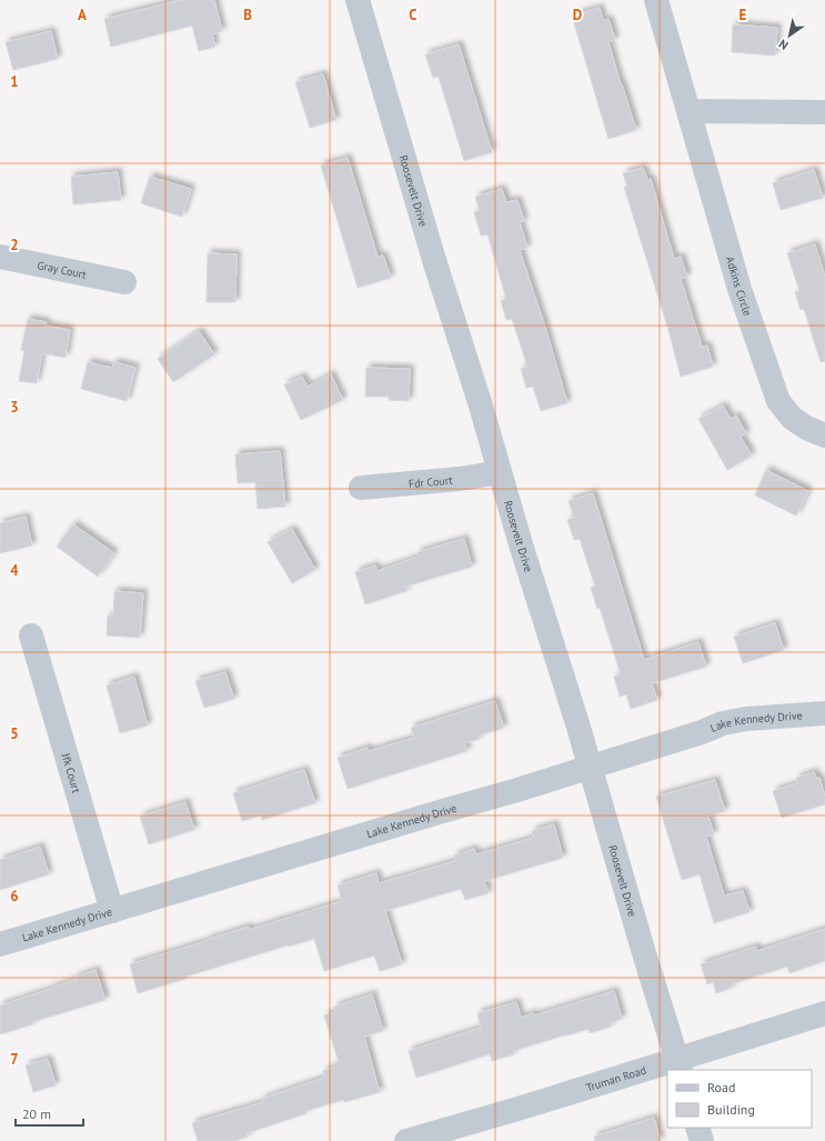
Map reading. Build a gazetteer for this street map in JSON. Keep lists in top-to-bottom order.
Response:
{
  "streets": {
    "street": [
      "Roosevelt Drive",
      "Gray Court",
      "Adkins Circle",
      "Fdr Court",
      "Lake Kennedy Drive",
      "Jfk Court",
      "Truman Road"
    ]
  },
  "crossings": [
    ["Roosevelt Drive", "Fdr Court"],
    ["Roosevelt Drive", "Lake Kennedy Drive"],
    ["Roosevelt Drive", "Truman Road"],
    ["Lake Kennedy Drive", "Jfk Court"]
  ],
  "legend": ["Road", "Building"],
  "scale_bar": "20 m",
  "north": "bottom left",
  "grid": {
    "columns": [
      "A",
      "B",
      "C",
      "D",
      "E"
    ],
    "rows": [
      "1",
      "2",
      "3",
      "4",
      "5",
      "6",
      "7"
    ]
  }
}
